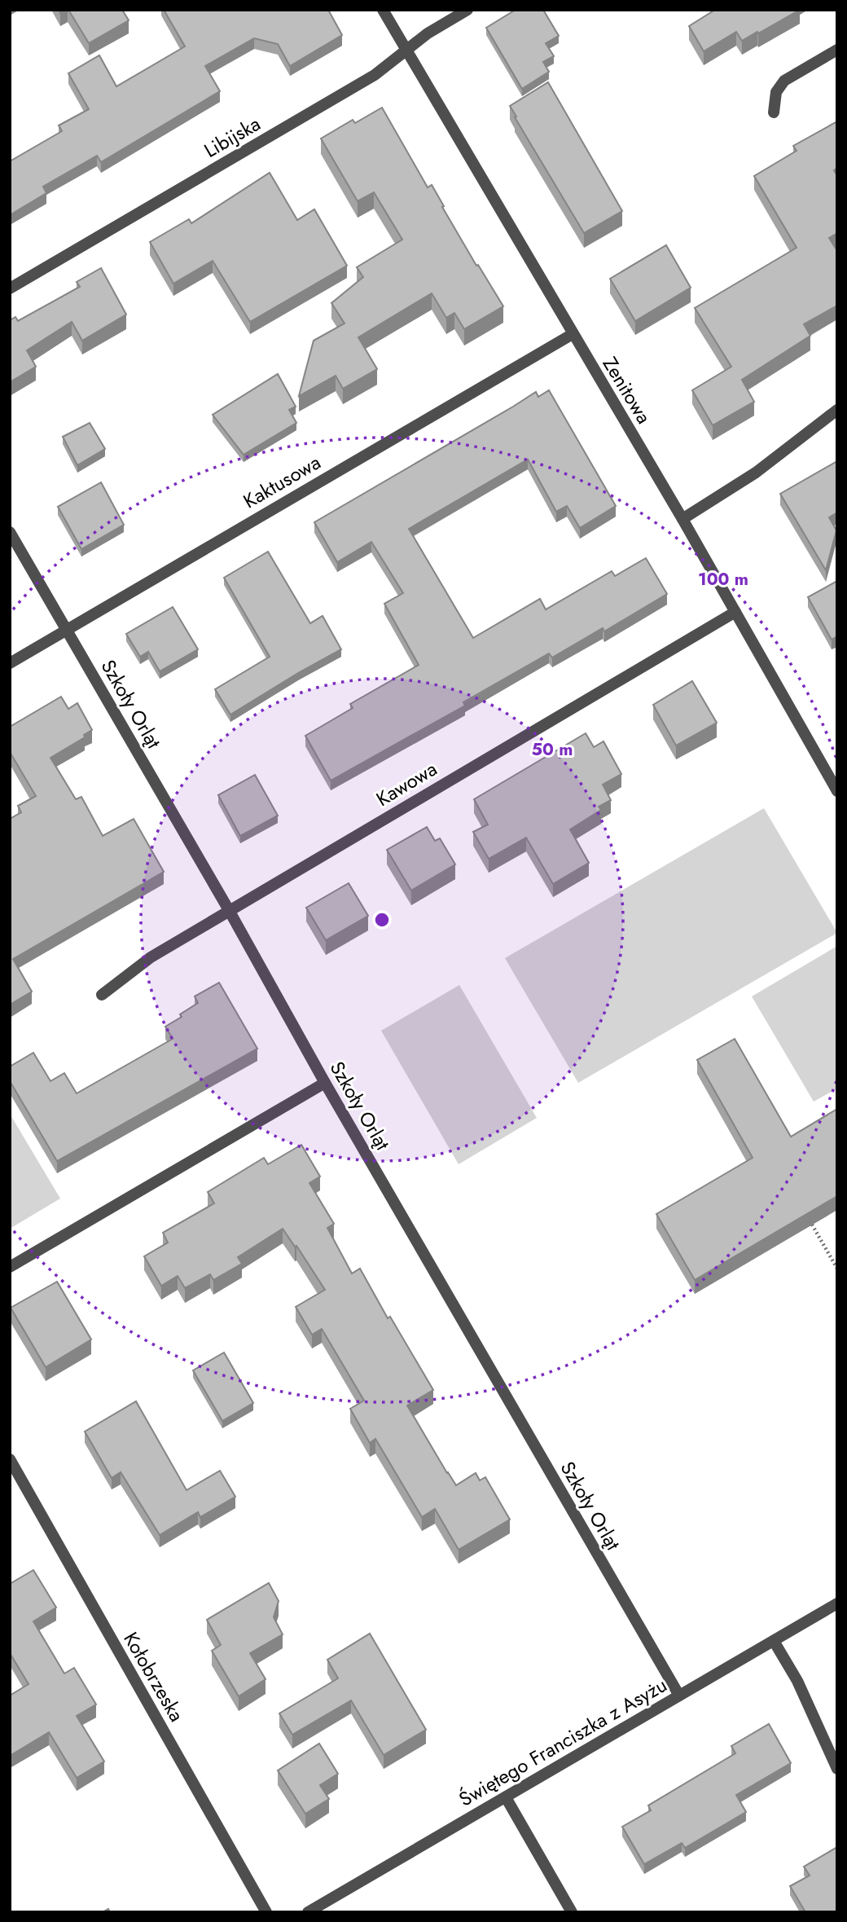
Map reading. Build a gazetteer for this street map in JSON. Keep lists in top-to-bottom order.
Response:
{
  "streets": {
    "street": [
      "Libijska",
      "Zenitowa",
      "Kaktusowa",
      "Szkoły Orląt",
      "Kawowa",
      "Kołobrzeska",
      "Świętego Franciszka z Asyżu"
    ]
  },
  "crossings": [
    ["Libijska", "Zenitowa"],
    ["Zenitowa", "Kaktusowa"],
    ["Zenitowa", "Kawowa"],
    ["Kaktusowa", "Szkoły Orląt"],
    ["Szkoły Orląt", "Kawowa"],
    ["Szkoły Orląt", "Świętego Franciszka z Asyżu"]
  ],
  "rings": ["100 m", "50 m"]
}
